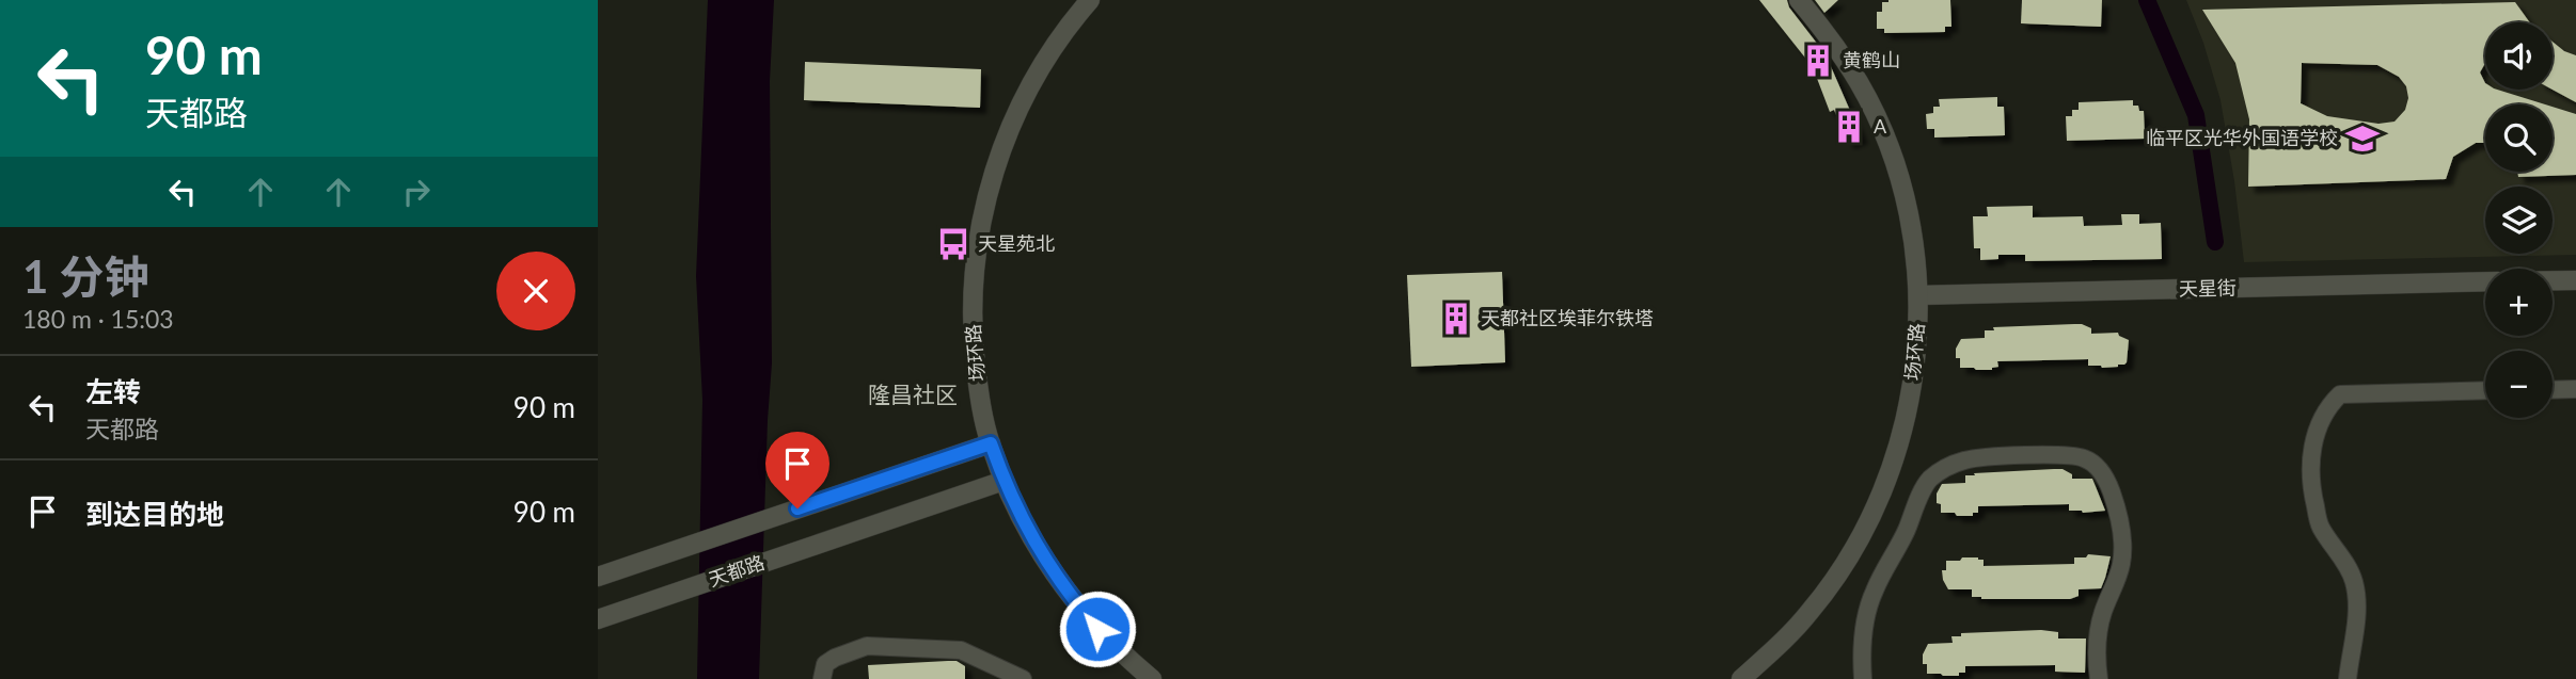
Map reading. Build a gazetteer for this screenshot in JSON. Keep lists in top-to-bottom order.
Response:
{
  "streets": {
    "main road": ["天星街", "场环路", "天都路"]
  },
  "crossings": [
    ["天星街", "场环路"],
    ["场环路", "天都路"]
  ],
  "districts": ["隆昌社区"],
  "places": {
    "building": ["黄鹤山", "A", "天都社区埃菲尔铁塔"],
    "school or university": ["临平区光华外国语学校"],
    "bus stop": ["天星苑北"]
  },
  "page": {
    "turn": ["90 m", "天都路"],
    "map_buttons": ["+", "−"],
    "heading": ["1 分钟", "180 m · 15:03"],
    "list": [
      {
        "name": "左转",
        "note": "天都路",
        "value": "90 m"
      },
      {
        "name": "到达目的地",
        "value": "90 m"
      }
    ]
  }
}
